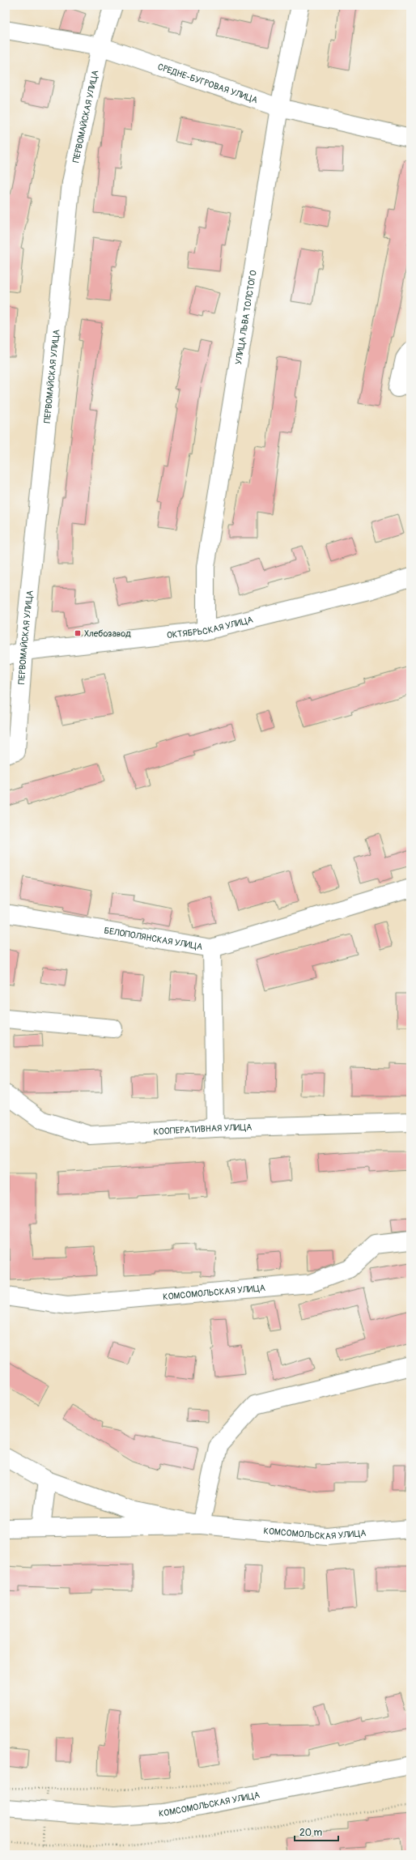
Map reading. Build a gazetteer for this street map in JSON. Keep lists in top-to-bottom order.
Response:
{
  "streets": {
    "street": [
      "СРЕДНЕ-БУГРОВАЯ УЛИЦА",
      "ПЕРВОМАЙСКАЯ УЛИЦА",
      "УЛИЦА ЛЬВА ТОЛСТОГО",
      "ОКТЯБРЬСКАЯ УЛИЦА",
      "БЕЛОПОЛЯНСКАЯ УЛИЦА",
      "КООПЕРАТИВНАЯ УЛИЦА",
      "КОМСОМОЛЬСКАЯ УЛИЦА"
    ]
  },
  "crossings": [
    ["СРЕДНЕ-БУГРОВАЯ УЛИЦА", "ПЕРВОМАЙСКАЯ УЛИЦА"],
    ["СРЕДНЕ-БУГРОВАЯ УЛИЦА", "УЛИЦА ЛЬВА ТОЛСТОГО"],
    ["ПЕРВОМАЙСКАЯ УЛИЦА", "ОКТЯБРЬСКАЯ УЛИЦА"],
    ["УЛИЦА ЛЬВА ТОЛСТОГО", "ОКТЯБРЬСКАЯ УЛИЦА"]
  ],
  "places": {
    "transit": ["Хлебозавод"]
  },
  "scale_bar": "20 m"
}
